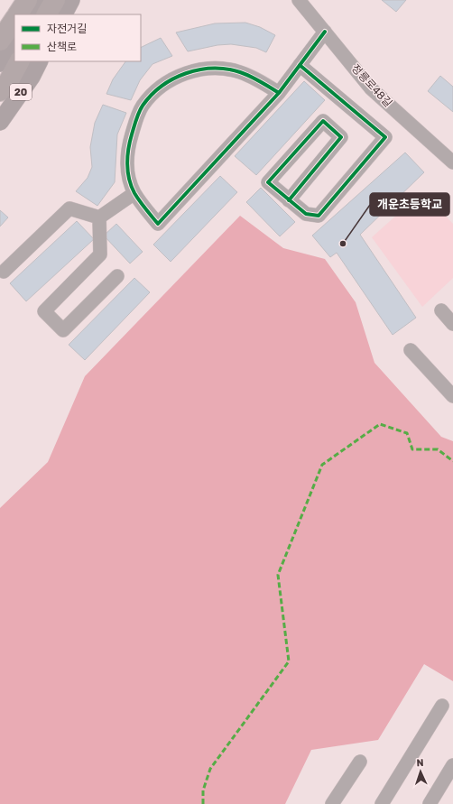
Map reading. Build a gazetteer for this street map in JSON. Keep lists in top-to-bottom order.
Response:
{
  "streets": {
    "main road": ["20"],
    "street": ["정릉로48길"]
  },
  "places": ["개운초등학교"],
  "legend": ["자전거길", "산책로"],
  "north": "top"
}
